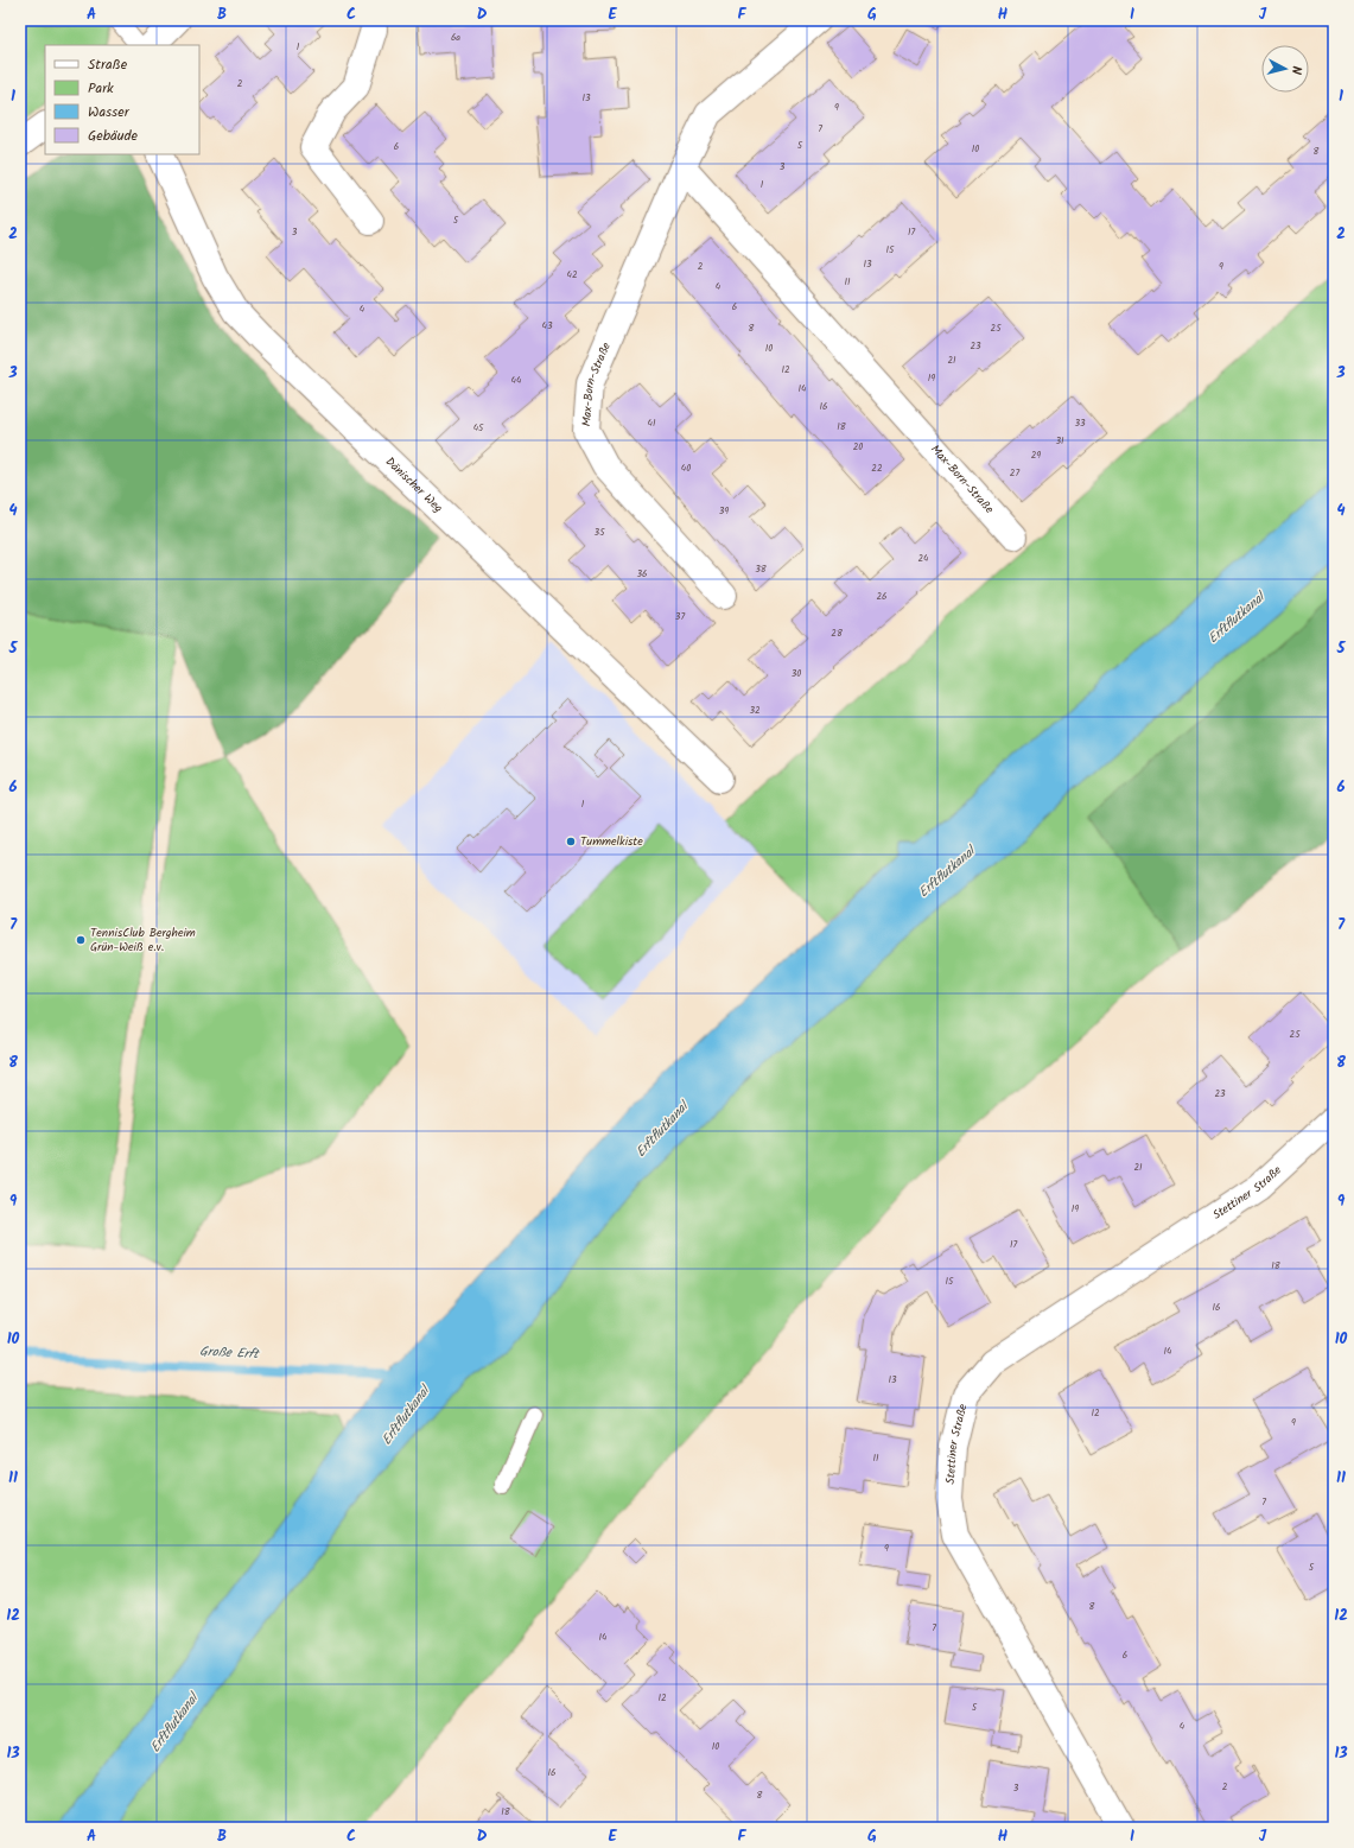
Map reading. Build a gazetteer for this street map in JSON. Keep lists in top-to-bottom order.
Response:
{
  "streets": {
    "street": ["Max-Born-Straße", "Dänischer Weg", "Stettiner Straße"]
  },
  "water": ["Erftflutkanal", "Große Erft"],
  "places": ["Tummelkiste", "TennisClub Bergheim Grün-Weiß e.v."],
  "house_numbers": [
    "6a",
    "1",
    "2",
    "13",
    "9",
    "7",
    "5",
    "6",
    "10",
    "8",
    "3",
    "1",
    "5",
    "3",
    "17",
    "15",
    "13",
    "2",
    "9",
    "42",
    "11",
    "4",
    "6",
    "4",
    "43",
    "8",
    "25",
    "23",
    "10",
    "21",
    "12",
    "19",
    "44",
    "14",
    "16",
    "41",
    "33",
    "18",
    "45",
    "31",
    "20",
    "29",
    "40",
    "22",
    "27",
    "39",
    "35",
    "24",
    "38",
    "36",
    "26",
    "37",
    "28",
    "30",
    "32",
    "1",
    "25",
    "23",
    "21",
    "19",
    "17",
    "18",
    "15",
    "16",
    "14",
    "13",
    "12",
    "9",
    "11",
    "7",
    "9",
    "5",
    "8",
    "7",
    "14",
    "6",
    "12",
    "5",
    "4",
    "10",
    "16",
    "2",
    "3",
    "8",
    "18"
  ],
  "legend": [
    "Straße",
    "Park",
    "Wasser",
    "Gebäude"
  ],
  "north": "right",
  "grid": {
    "columns": [
      "A",
      "B",
      "C",
      "D",
      "E",
      "F",
      "G",
      "H",
      "I",
      "J"
    ],
    "rows": [
      "1",
      "2",
      "3",
      "4",
      "5",
      "6",
      "7",
      "8",
      "9",
      "10",
      "11",
      "12",
      "13"
    ]
  }
}
